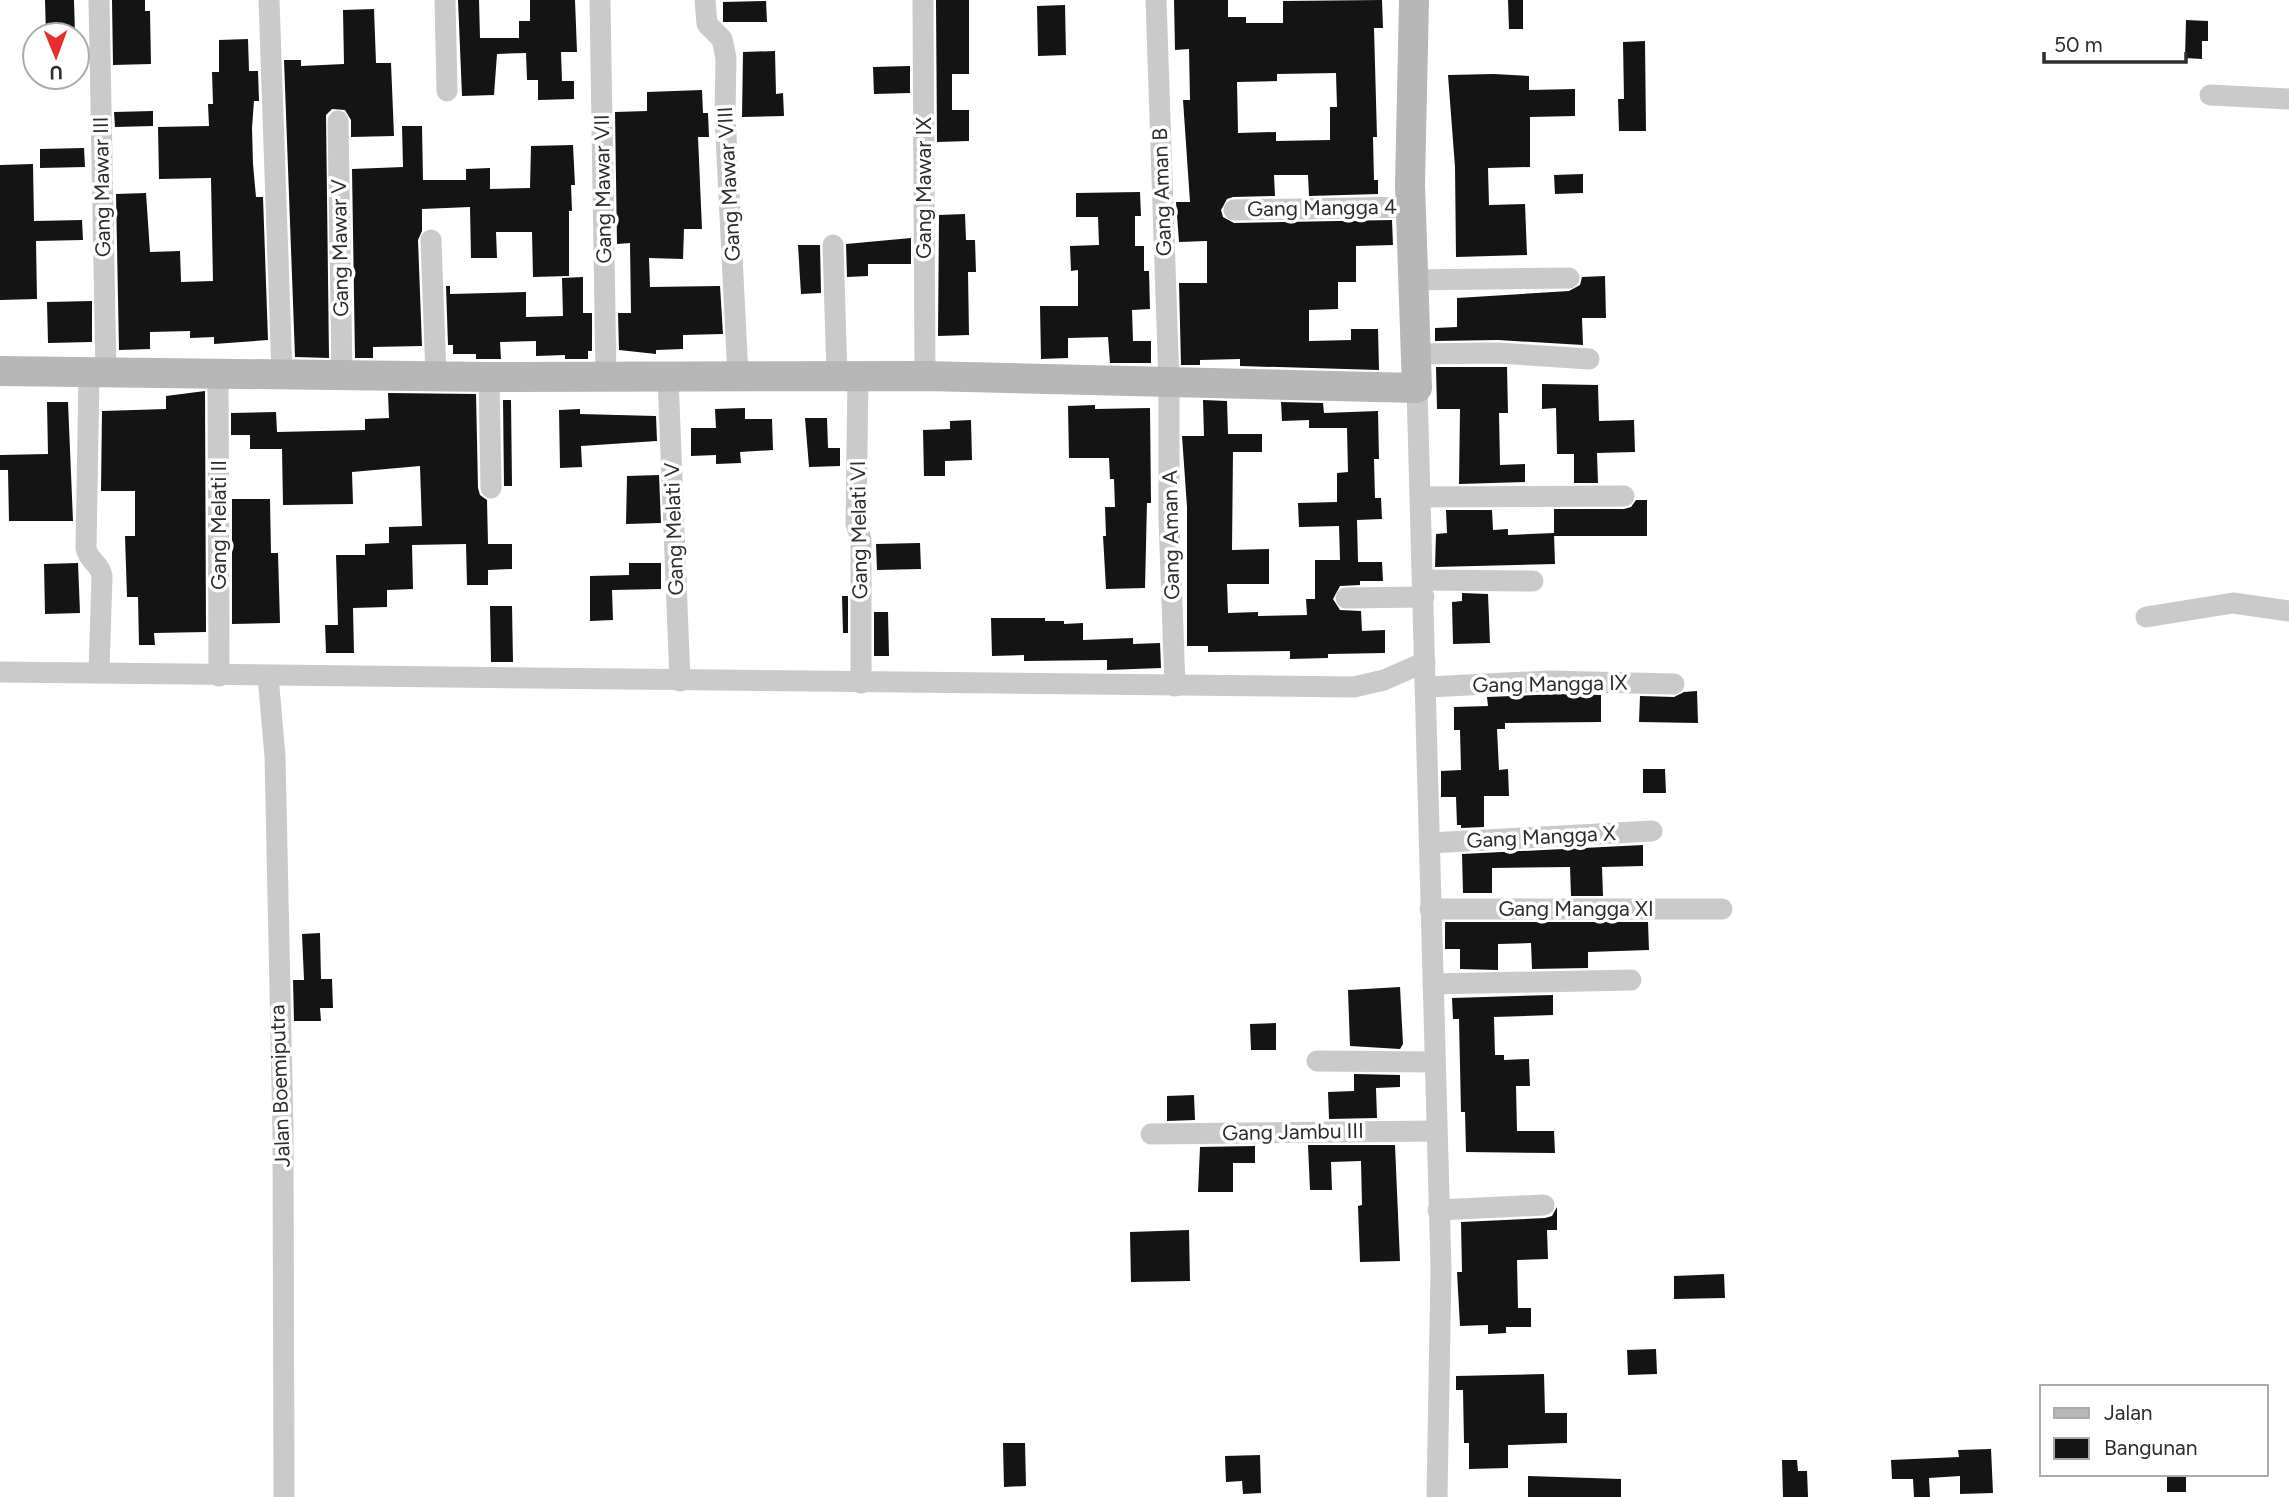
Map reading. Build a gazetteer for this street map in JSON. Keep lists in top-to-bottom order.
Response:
{
  "streets": {
    "street": [
      "Gang Mawar VIII",
      "Gang Mawar III",
      "Gang Mawar IX",
      "Gang Mawar VII",
      "Gang Aman B",
      "Gang Mangga 4",
      "Gang Mawar V",
      "Gang Melati II",
      "Gang Melati V",
      "Gang Melati VI",
      "Gang Aman A",
      "Gang Mangga IX",
      "Gang Mangga X",
      "Gang Mangga XI",
      "Jalan Boemiputra",
      "Gang Jambu III"
    ]
  },
  "crossings": [
    ["Gang Aman B", "Gang Aman A"]
  ],
  "legend": ["Jalan", "Bangunan"],
  "scale_bar": "50 m",
  "north": "bottom"
}
